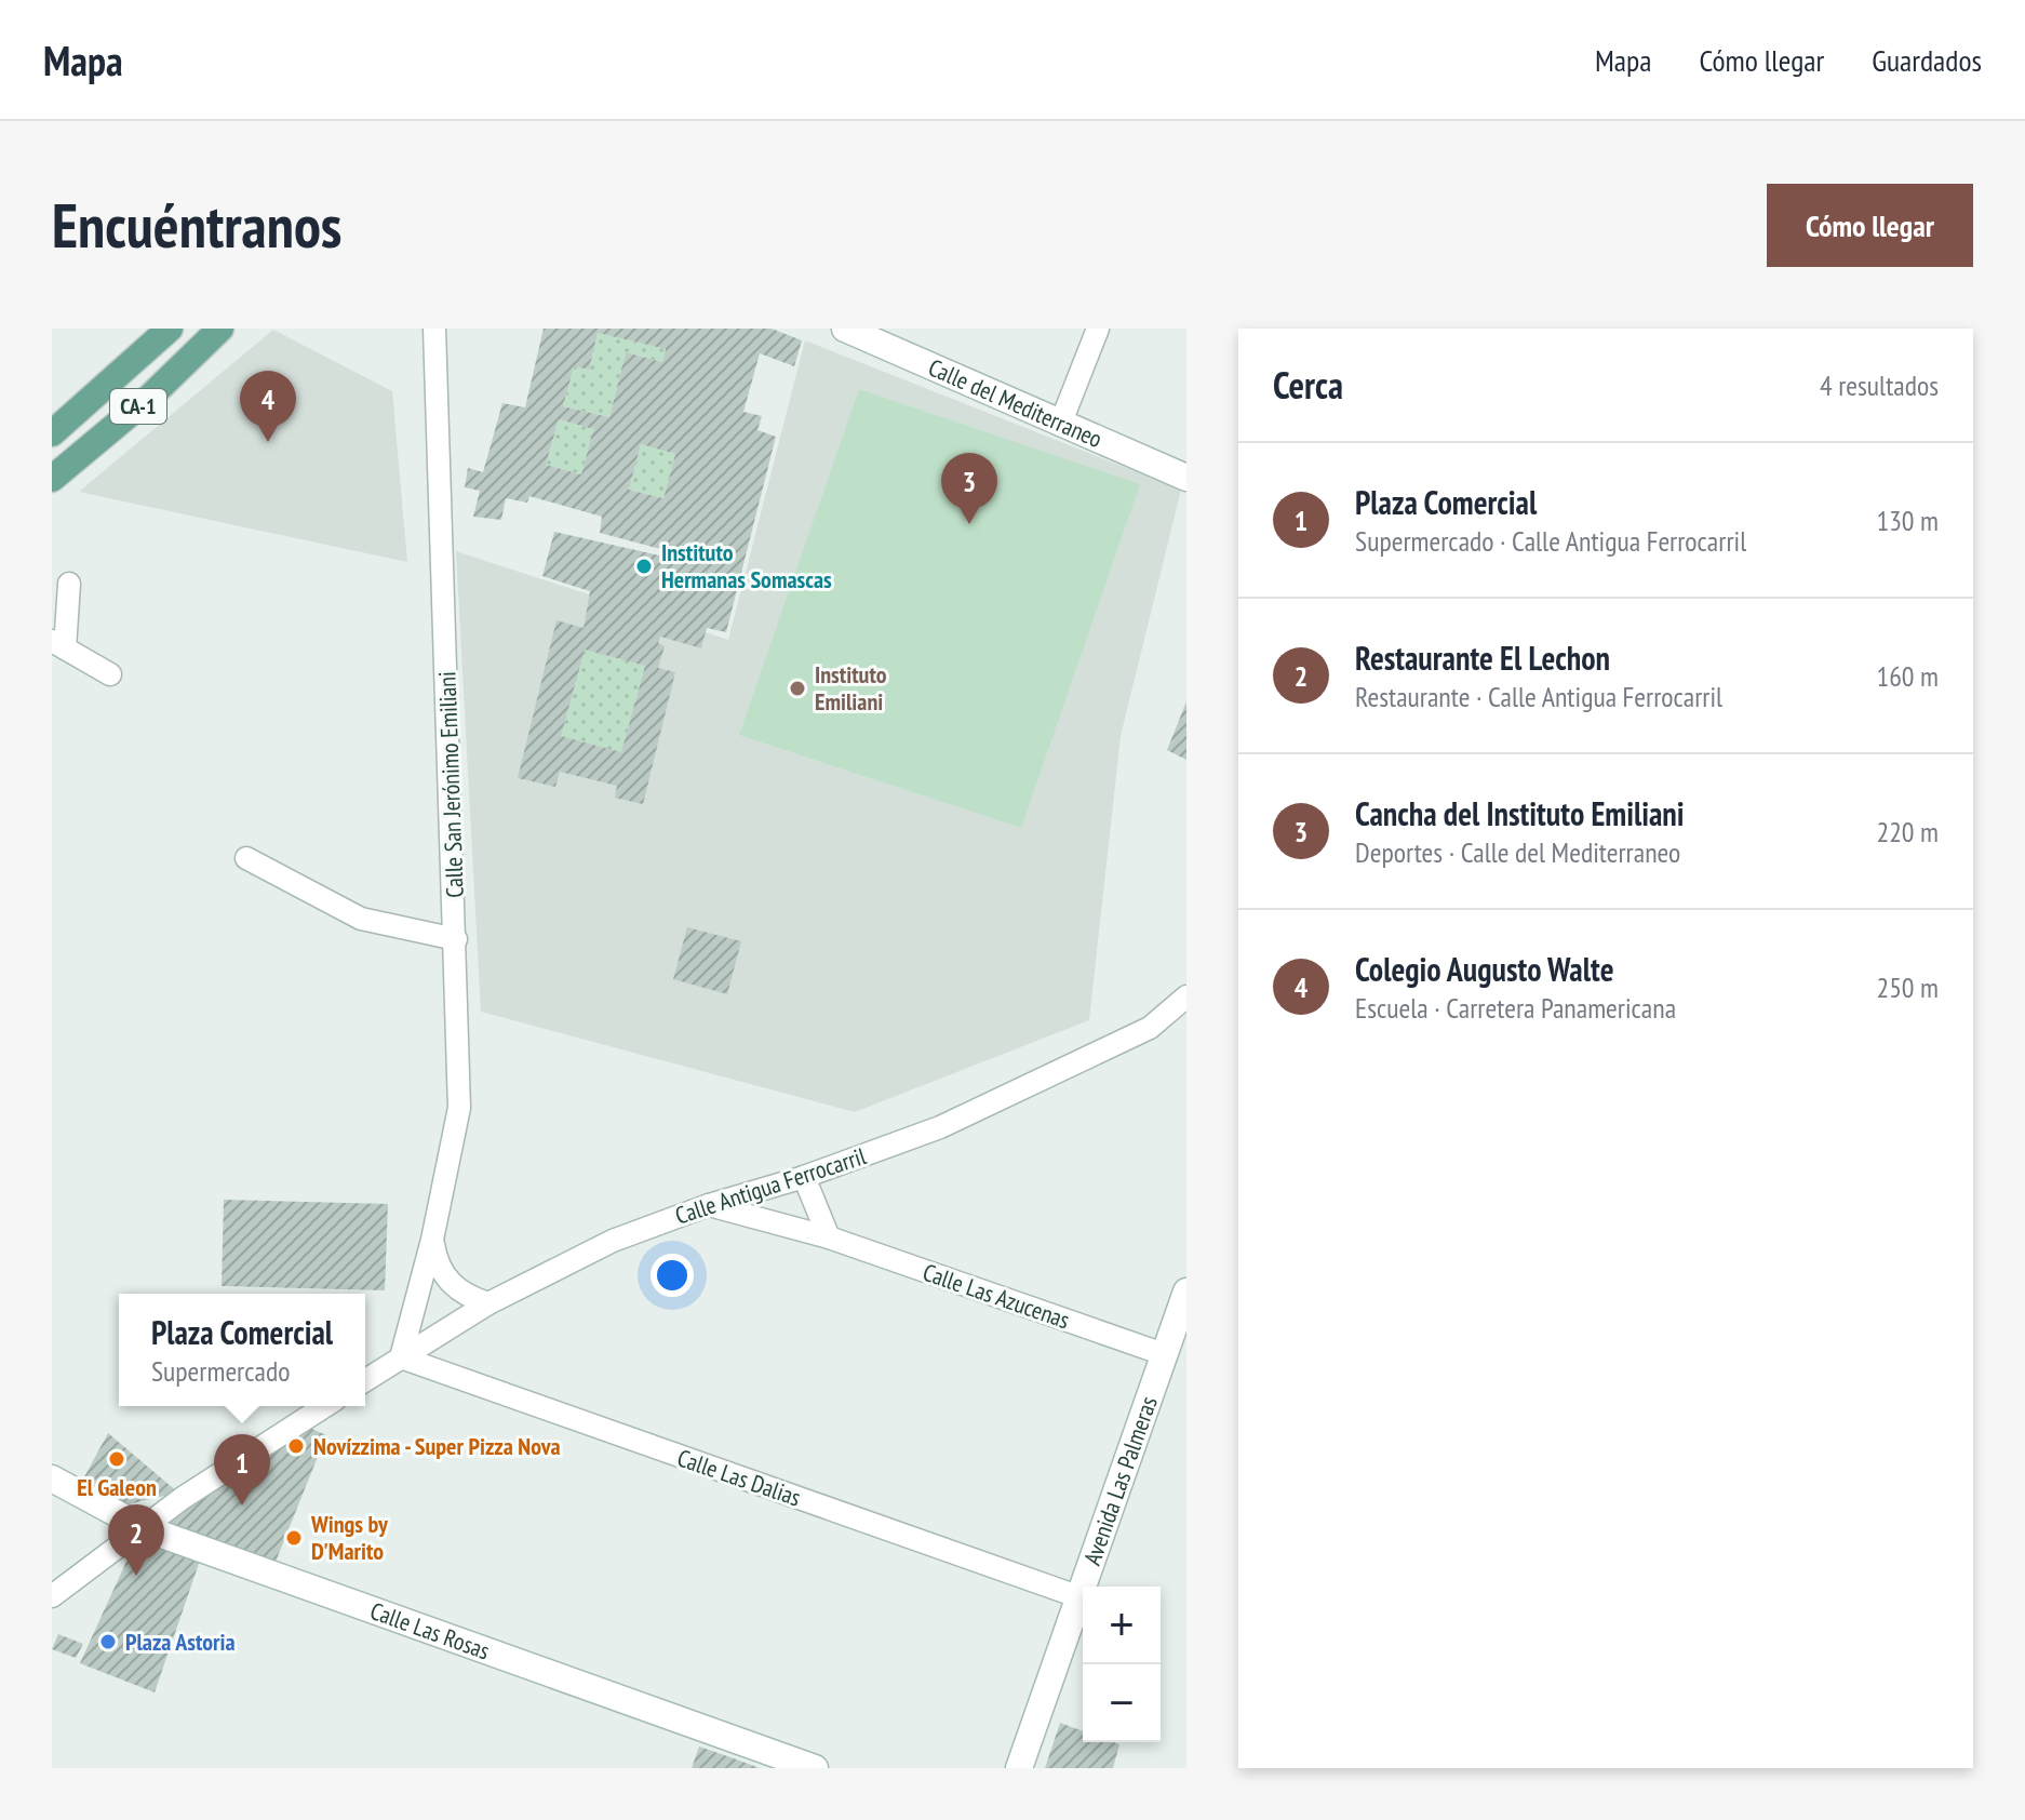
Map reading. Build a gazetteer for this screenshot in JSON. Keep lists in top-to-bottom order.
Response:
{
  "streets": {
    "main road": ["CA-1"],
    "street": [
      "Calle del Mediterraneo",
      "Calle San Jerónimo Emiliani",
      "Calle Antigua Ferrocarril",
      "Calle Las Azucenas",
      "Calle Las Dalias",
      "Avenida Las Palmeras",
      "Calle Las Rosas"
    ]
  },
  "crossings": [
    ["Calle San Jerónimo Emiliani", "Calle Antigua Ferrocarril"],
    ["Calle San Jerónimo Emiliani", "Calle Las Dalias"],
    ["Calle Antigua Ferrocarril", "Calle Las Azucenas"],
    ["Calle Antigua Ferrocarril", "Calle Las Dalias"],
    ["Calle Las Azucenas", "Avenida Las Palmeras"],
    ["Calle Las Dalias", "Avenida Las Palmeras"]
  ],
  "places": [
    "Instituto Hermanas Somascas",
    "Instituto Emiliani",
    "Novízzima - Super Pizza Nova",
    "El Galeon",
    "Wings by D'Marito",
    "Plaza Astoria"
  ],
  "page": {
    "header": "Mapa",
    "nav": ["Mapa", "Cómo llegar", "Guardados"],
    "buttons": "Cómo llegar",
    "title": "Encuéntranos",
    "heading": ["Cerca", "4 resultados"],
    "pins": [
      "4",
      "3",
      "1",
      "2"
    ],
    "list": [
      {
        "mark": "1",
        "name": "Plaza Comercial",
        "note": "Supermercado · Calle Antigua Ferrocarril",
        "value": "130 m"
      },
      {
        "mark": "2",
        "name": "Restaurante El Lechon",
        "note": "Restaurante · Calle Antigua Ferrocarril",
        "value": "160 m"
      },
      {
        "mark": "3",
        "name": "Cancha del Instituto Emiliani",
        "note": "Deportes · Calle del Mediterraneo",
        "value": "220 m"
      },
      {
        "mark": "4",
        "name": "Colegio Augusto Walte",
        "note": "Escuela · Carretera Panamericana",
        "value": "250 m"
      }
    ],
    "popup": ["Plaza Comercial", "Supermercado"],
    "map_buttons": ["+", "−"]
  }
}
